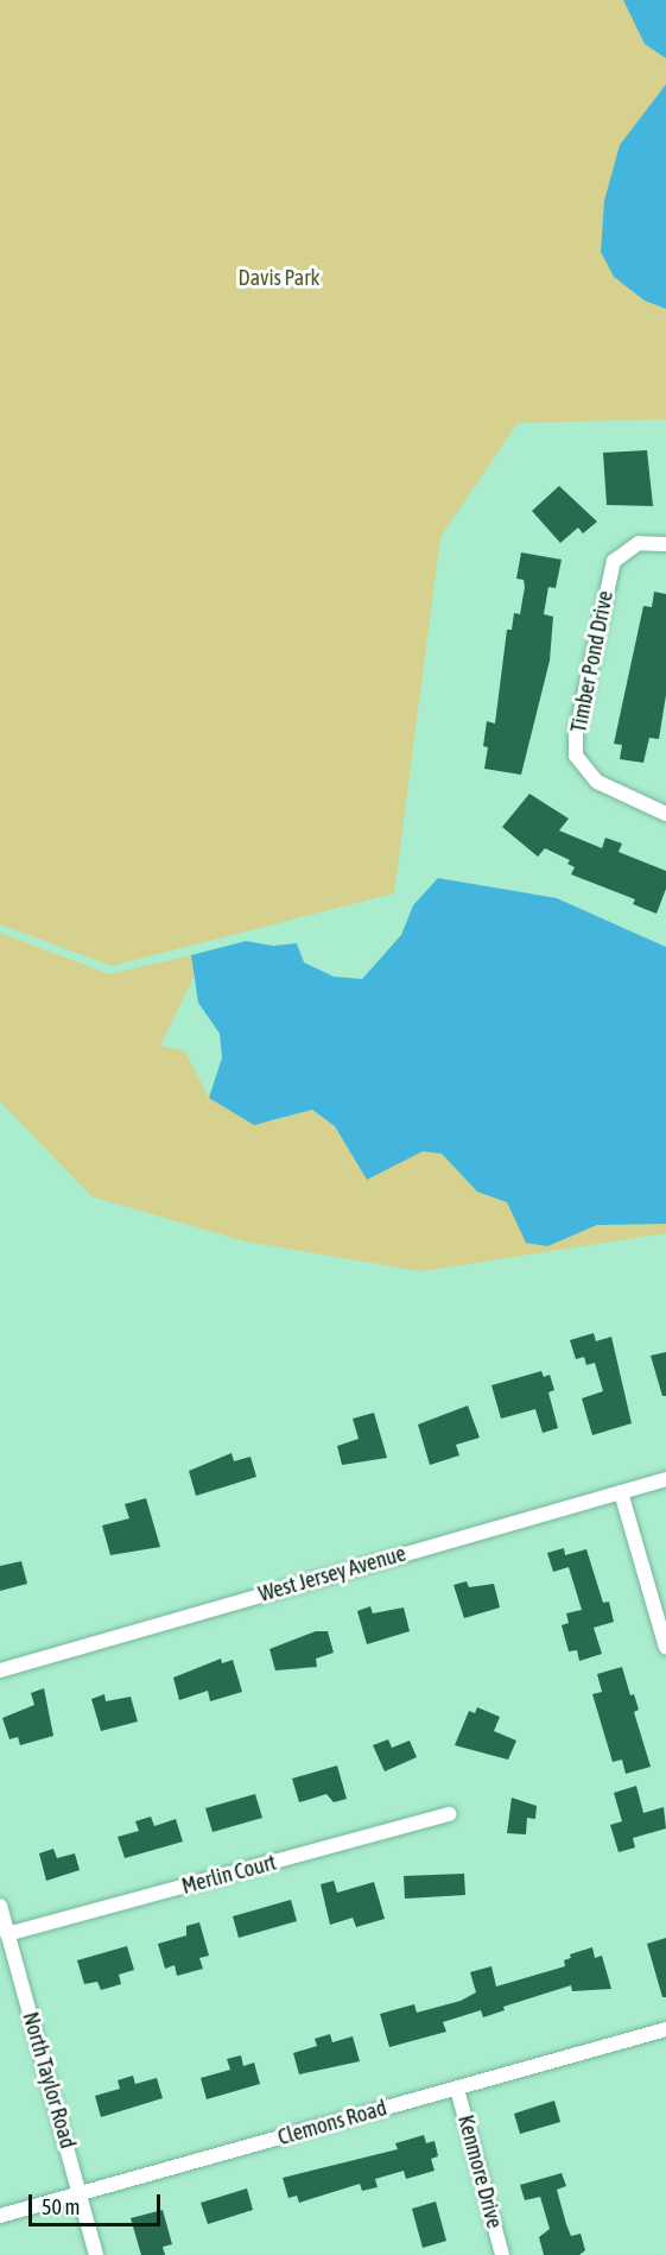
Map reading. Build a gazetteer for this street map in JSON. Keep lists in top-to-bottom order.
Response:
{
  "streets": {
    "street": [
      "Timber Pond Drive",
      "West Jersey Avenue",
      "Merlin Court",
      "North Taylor Road",
      "Clemons Road",
      "Kenmore Drive"
    ]
  },
  "crossings": [
    ["Merlin Court", "North Taylor Road"],
    ["North Taylor Road", "Clemons Road"],
    ["Clemons Road", "Kenmore Drive"]
  ],
  "parks": ["Davis Park"],
  "scale_bar": "50 m"
}
